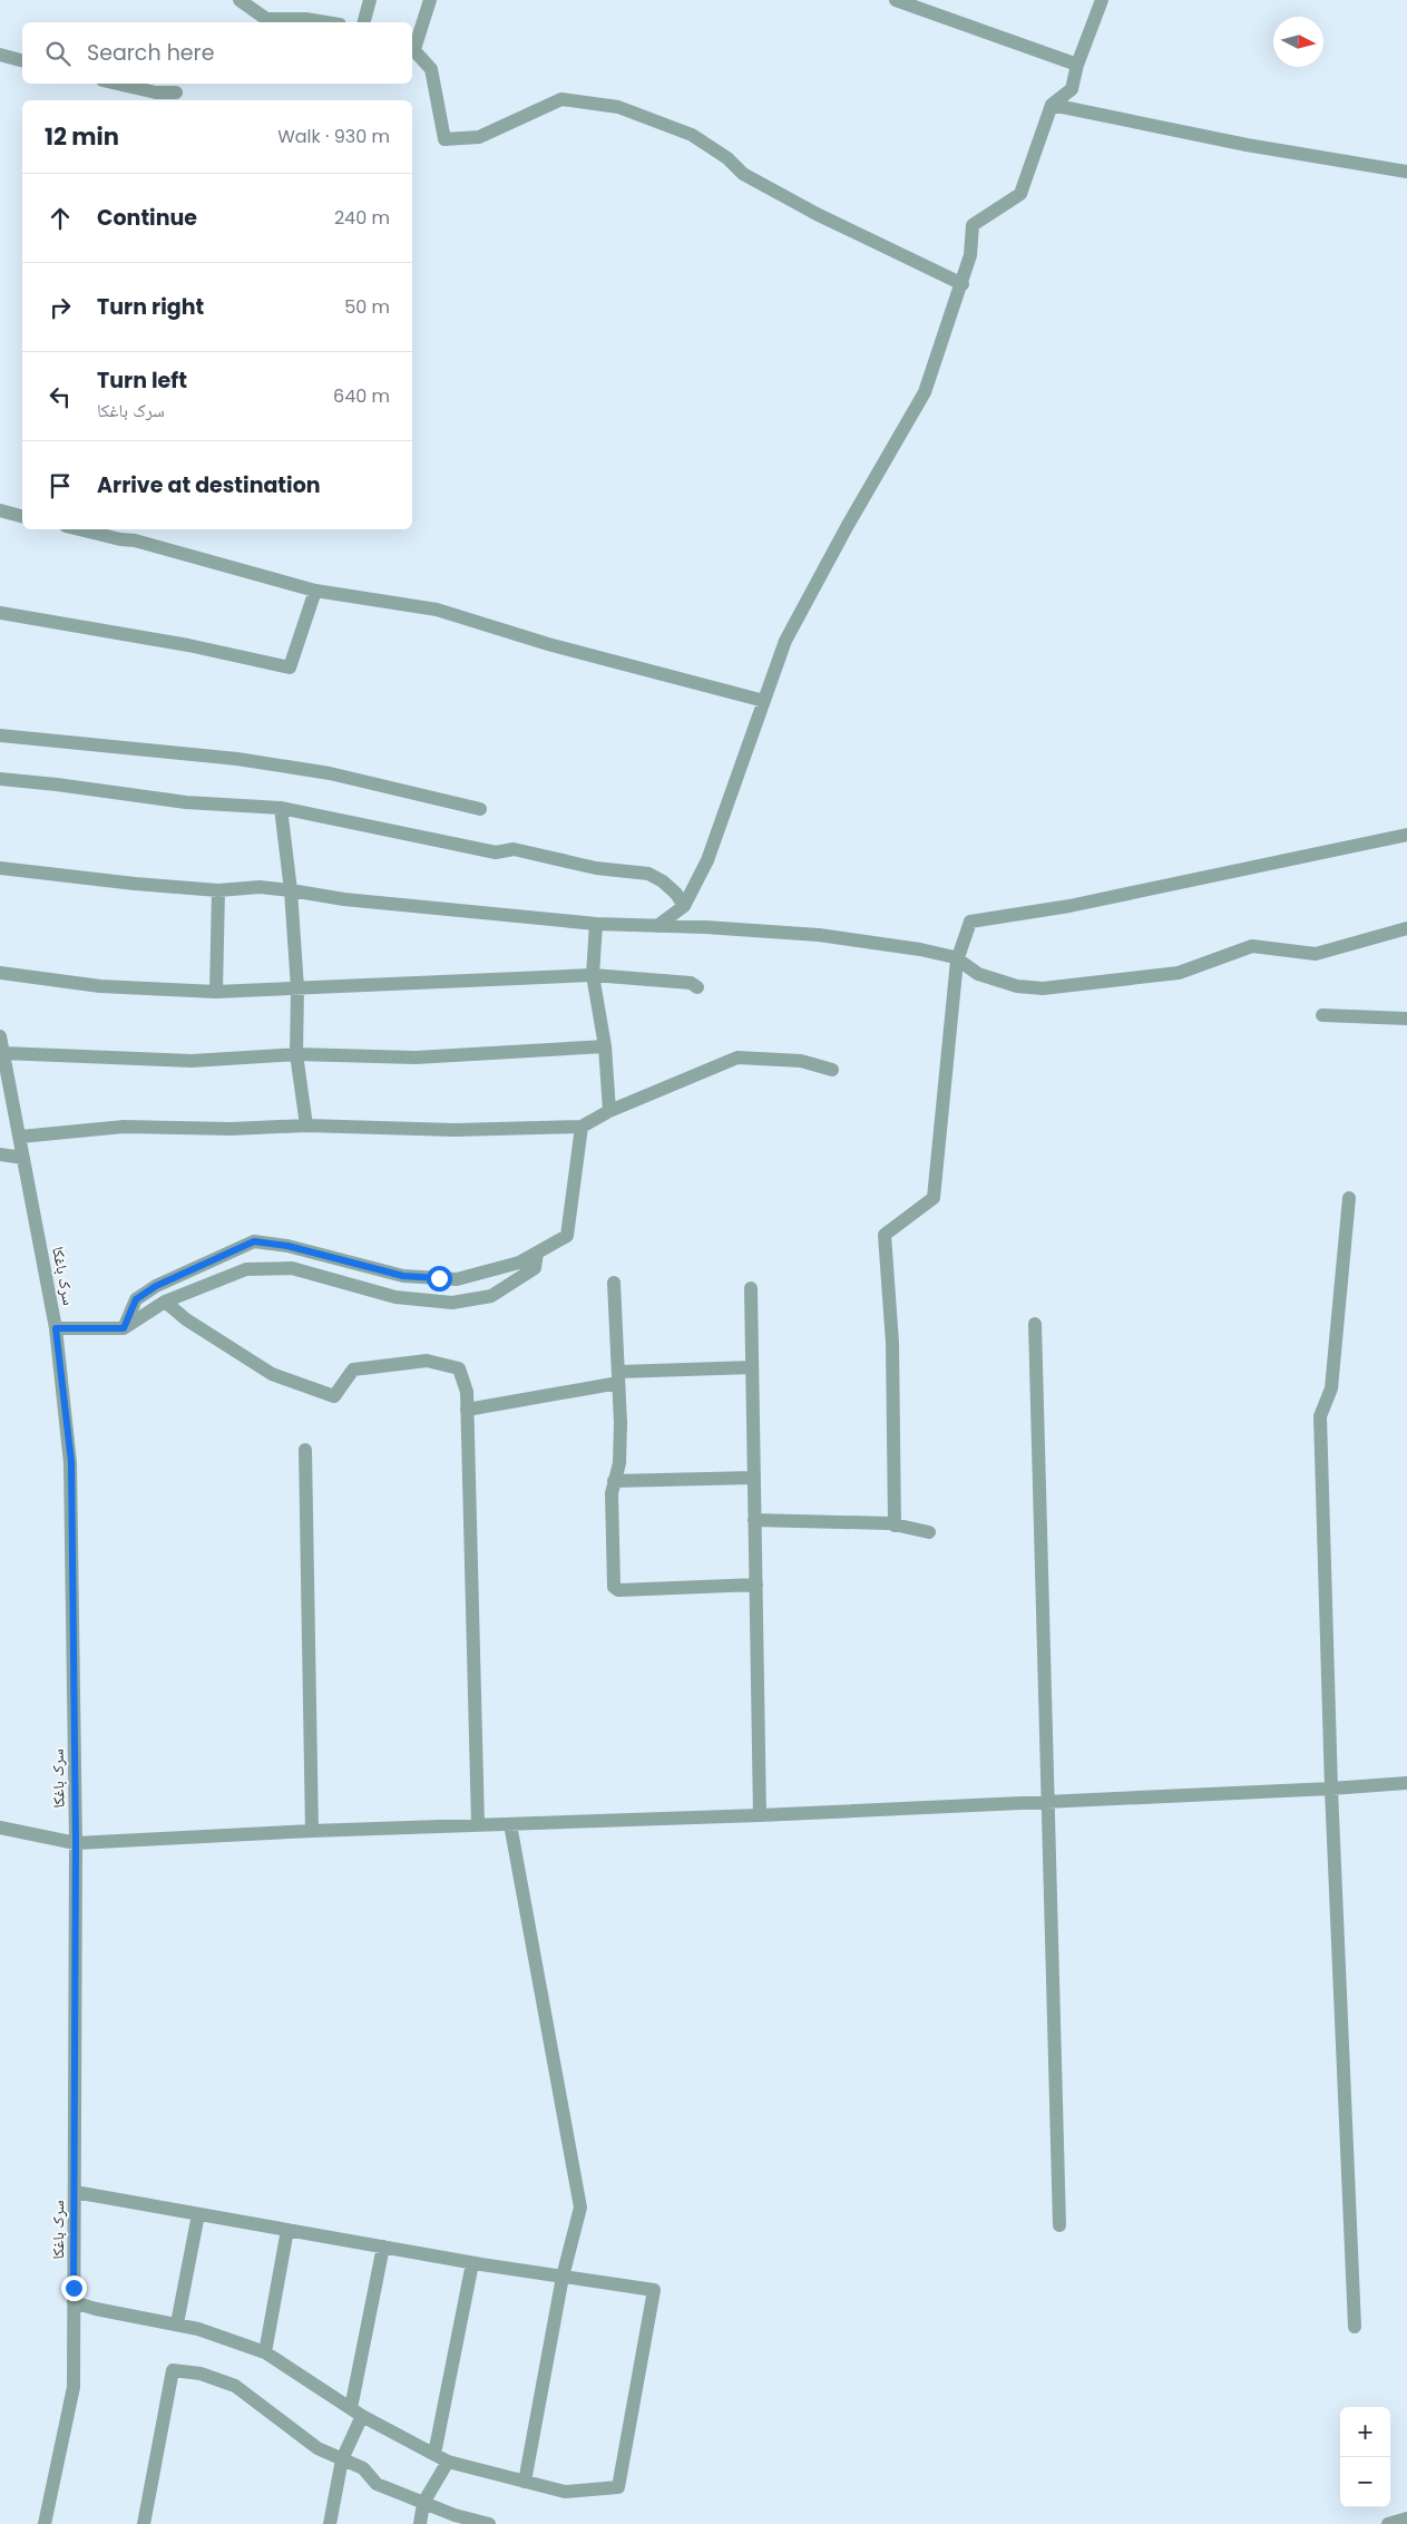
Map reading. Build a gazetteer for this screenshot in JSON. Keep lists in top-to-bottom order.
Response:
{
  "streets": {
    "street": ["سرک باغکا"]
  },
  "north": "right",
  "page": {
    "search": "Search here",
    "heading": ["12 min", "Walk · 930 m"],
    "list": [
      ["Continue", "240 m"],
      ["Turn right", "50 m"],
      ["Turn left", "سرک باغکا", "640 m"],
      "Arrive at destination"
    ],
    "map_buttons": ["+", "−"]
  }
}
